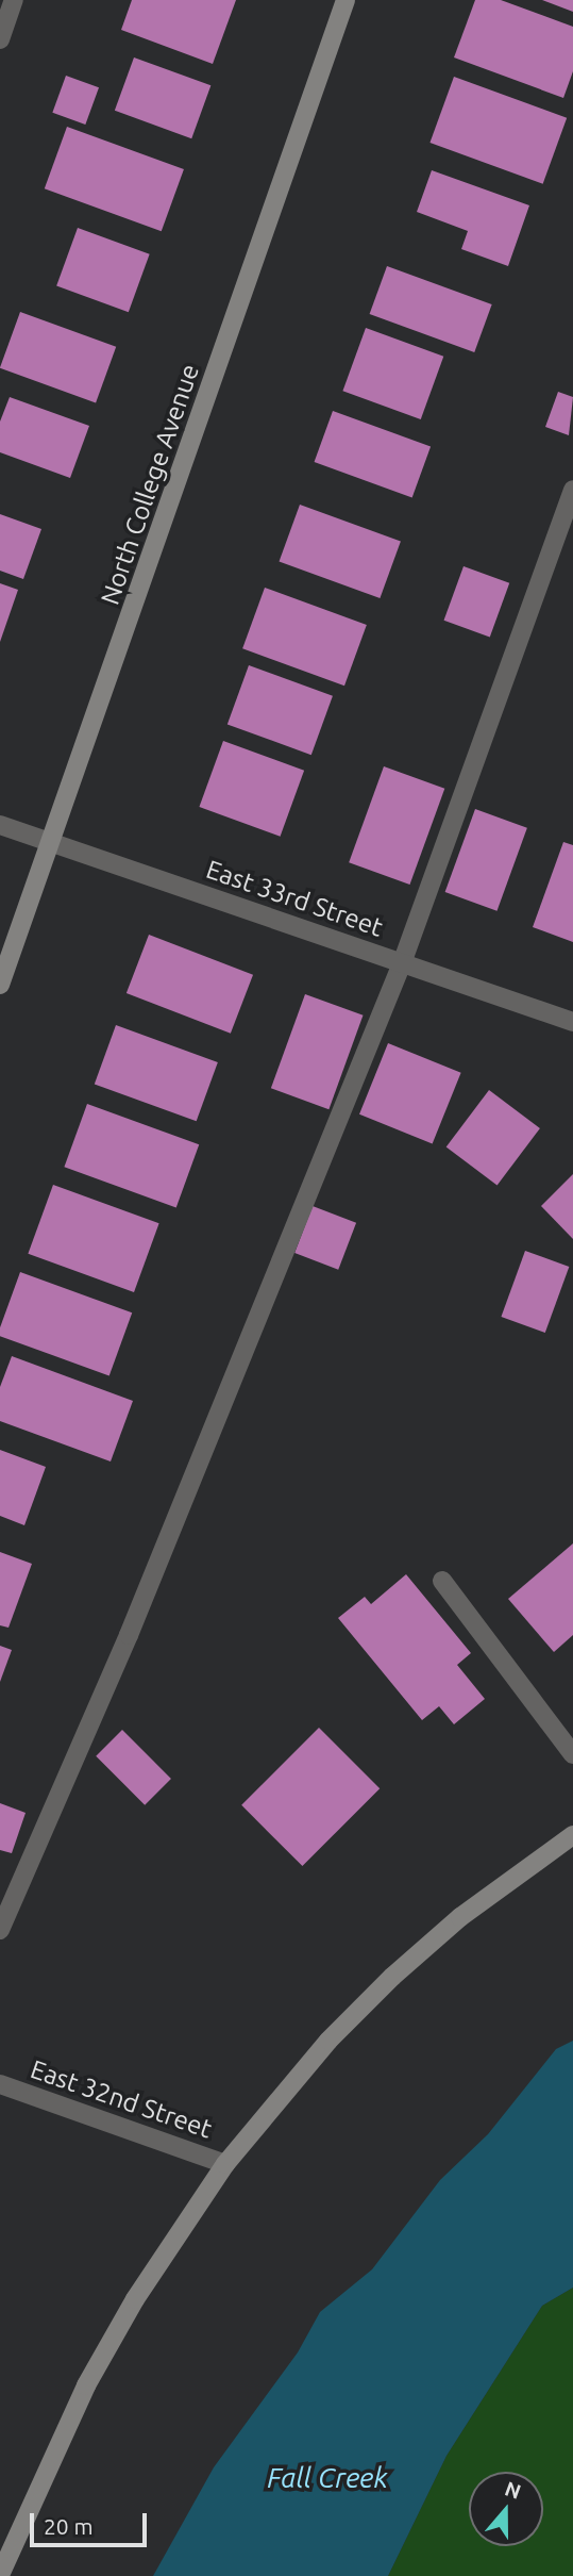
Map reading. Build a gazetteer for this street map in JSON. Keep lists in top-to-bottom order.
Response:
{
  "streets": {
    "main road": ["North College Avenue"],
    "street": ["East 33rd Street", "East 32nd Street"]
  },
  "crossings": [
    ["North College Avenue", "East 33rd Street"]
  ],
  "water": ["Fall Creek"],
  "scale_bar": "20 m",
  "north": "top"
}
